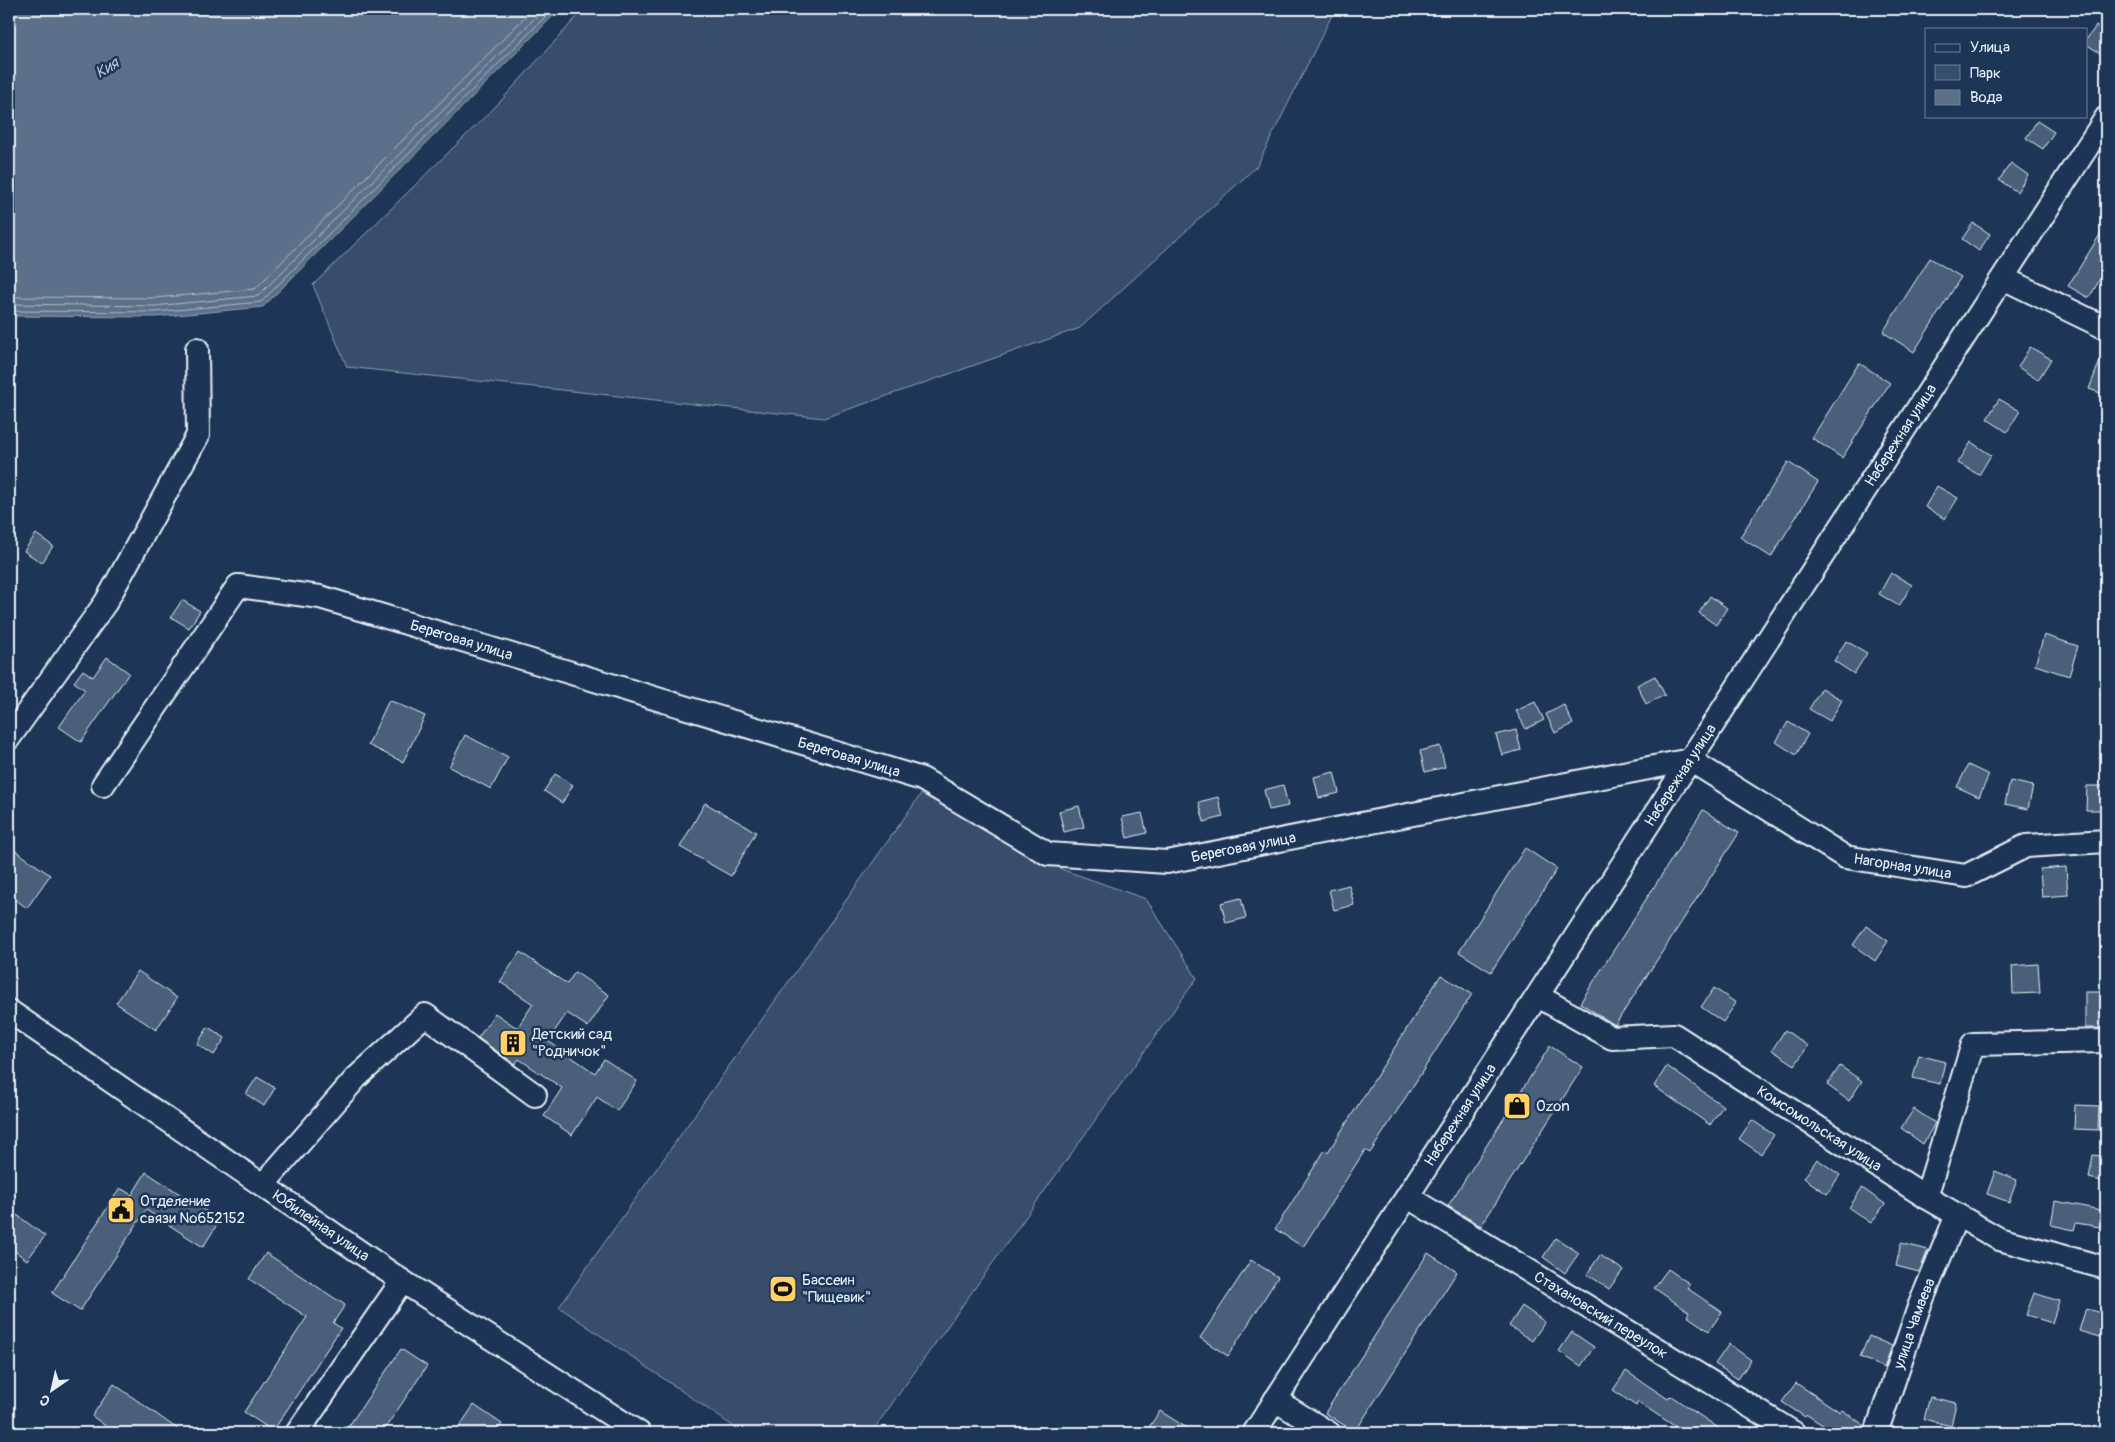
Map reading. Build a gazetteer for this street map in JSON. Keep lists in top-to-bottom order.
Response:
{
  "streets": {
    "street": [
      "Набережная улица",
      "Береговая улица",
      "Нагорная улица",
      "Комсомольская улица",
      "Юбилейная улица",
      "Стахановский переулок",
      "улица Чамаева"
    ]
  },
  "crossings": [
    ["Набережная улица", "Береговая улица"],
    ["Набережная улица", "Нагорная улица"],
    ["Набережная улица", "Комсомольская улица"],
    ["Набережная улица", "Стахановский переулок"],
    ["Береговая улица", "Нагорная улица"],
    ["Комсомольская улица", "улица Чамаева"]
  ],
  "water": ["Кия"],
  "places": {
    "building": ["Детский сад \"Родничок\""],
    "shop": ["Ozon"],
    "public building": ["Отделение связи №652152"],
    "sports": ["Бассеин \"Пищевик\""]
  },
  "legend": ["Улица", "Парк", "Вода"],
  "north": "bottom left"
}
